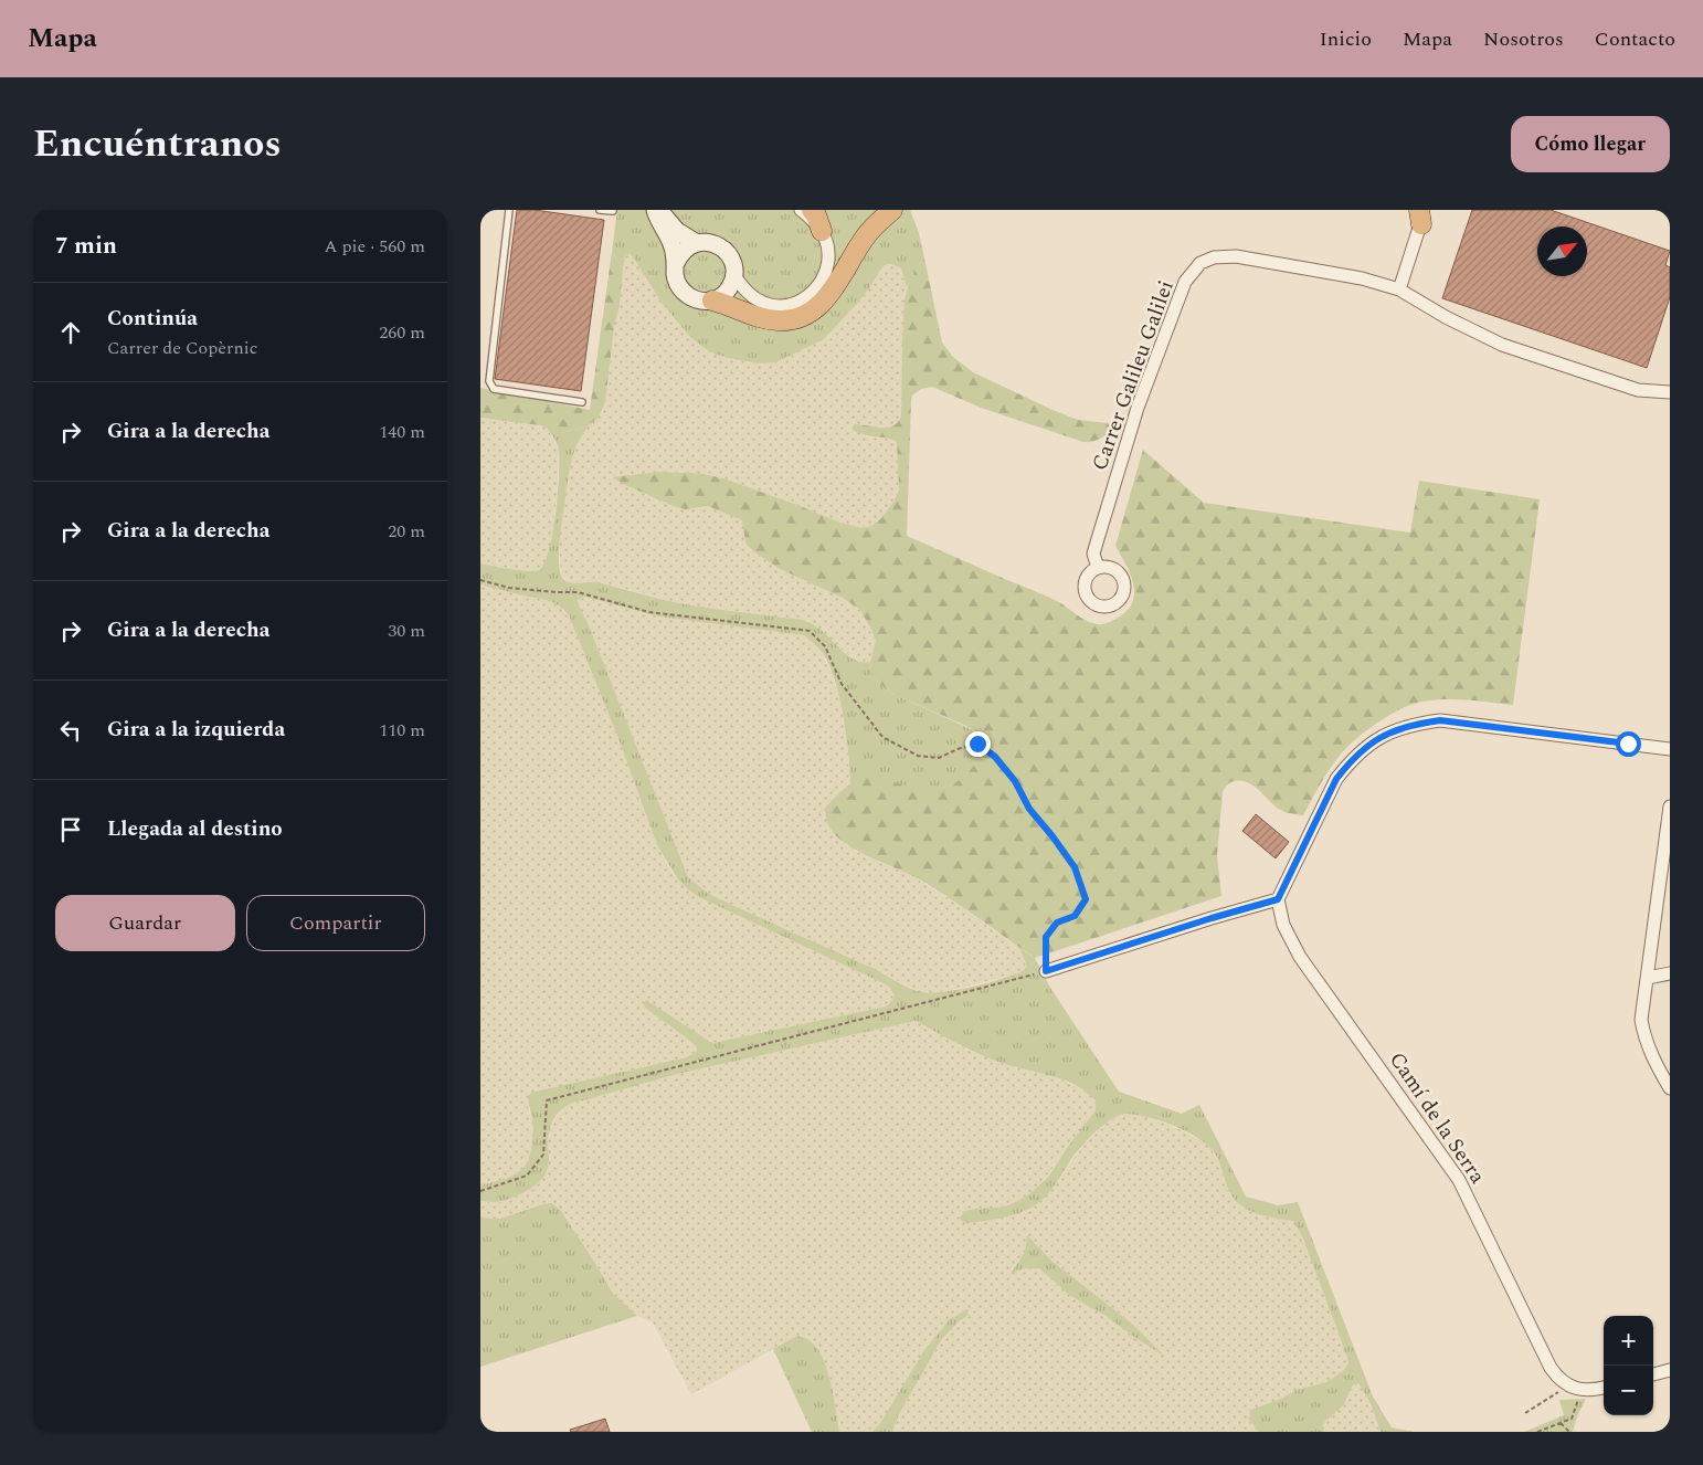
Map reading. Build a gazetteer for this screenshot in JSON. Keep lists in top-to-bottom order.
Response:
{
  "streets": {
    "street": ["Carrer Galileu Galilei", "Camí de la Serra"]
  },
  "north": "top right",
  "page": {
    "header": "Mapa",
    "nav": [
      "Inicio",
      "Mapa",
      "Nosotros",
      "Contacto"
    ],
    "title": "Encuéntranos",
    "buttons": [
      "Cómo llegar",
      ["Guardar", "Compartir"]
    ],
    "heading": ["7 min", "A pie · 560 m"],
    "list": [
      ["Continúa", "Carrer de Copèrnic", "260 m"],
      ["Gira a la derecha", "140 m"],
      ["Gira a la derecha", "20 m"],
      ["Gira a la derecha", "30 m"],
      ["Gira a la izquierda", "110 m"],
      "Llegada al destino"
    ],
    "map_buttons": ["+", "−"]
  }
}
